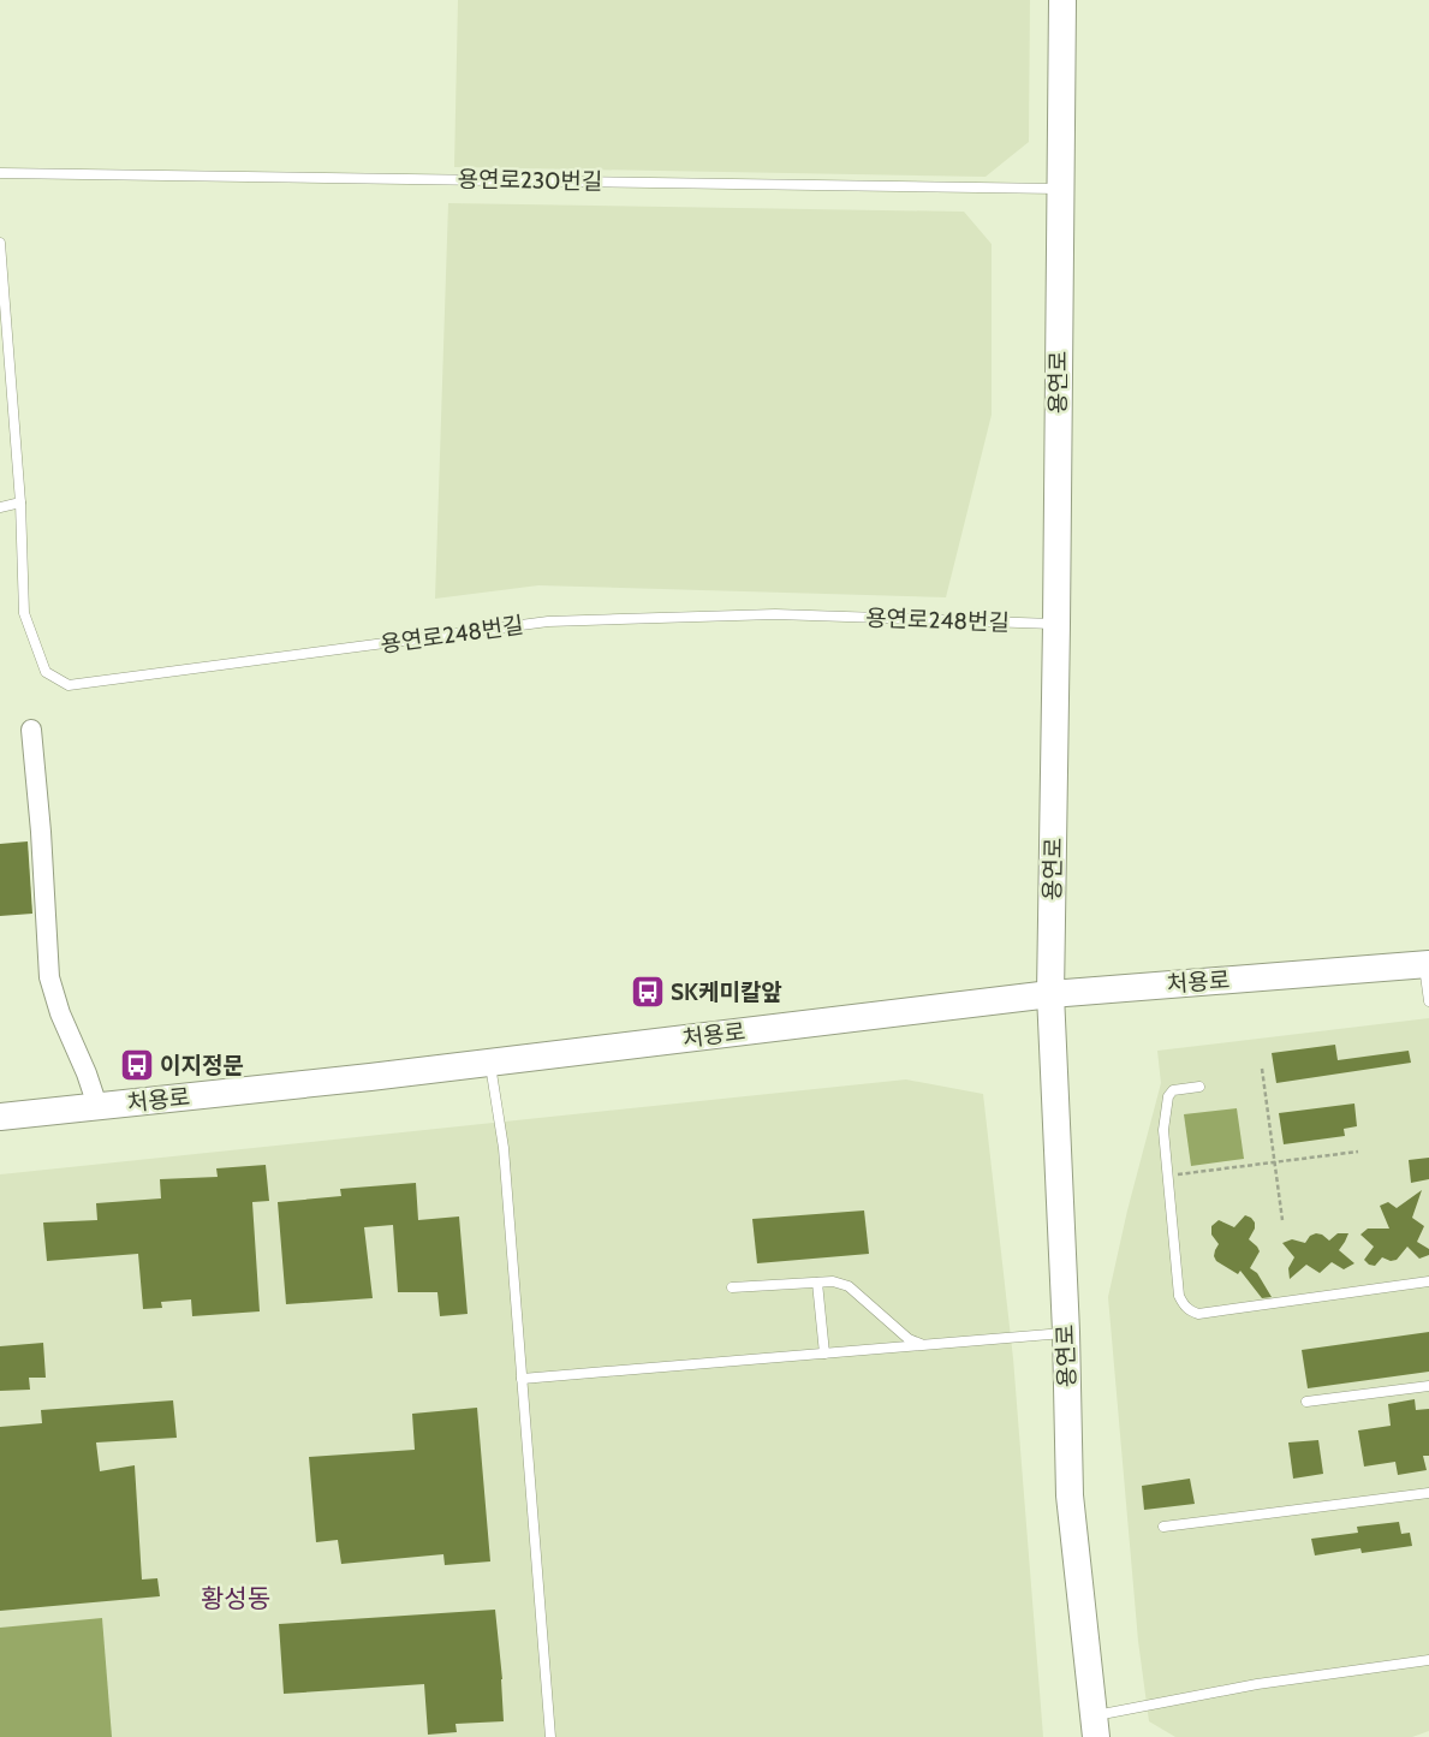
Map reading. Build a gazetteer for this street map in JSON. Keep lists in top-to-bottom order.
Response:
{
  "streets": {
    "street": ["용연로", "처용로"],
    "lane": ["용연로230번길", "용연로248번길"]
  },
  "crossings": [
    ["용연로230번길", "용연로"],
    ["용연로", "용연로248번길"],
    ["용연로", "처용로"]
  ],
  "districts": ["황성동"],
  "places": {
    "bus stop": ["SK케미칼앞", "이지정문"]
  }
}
